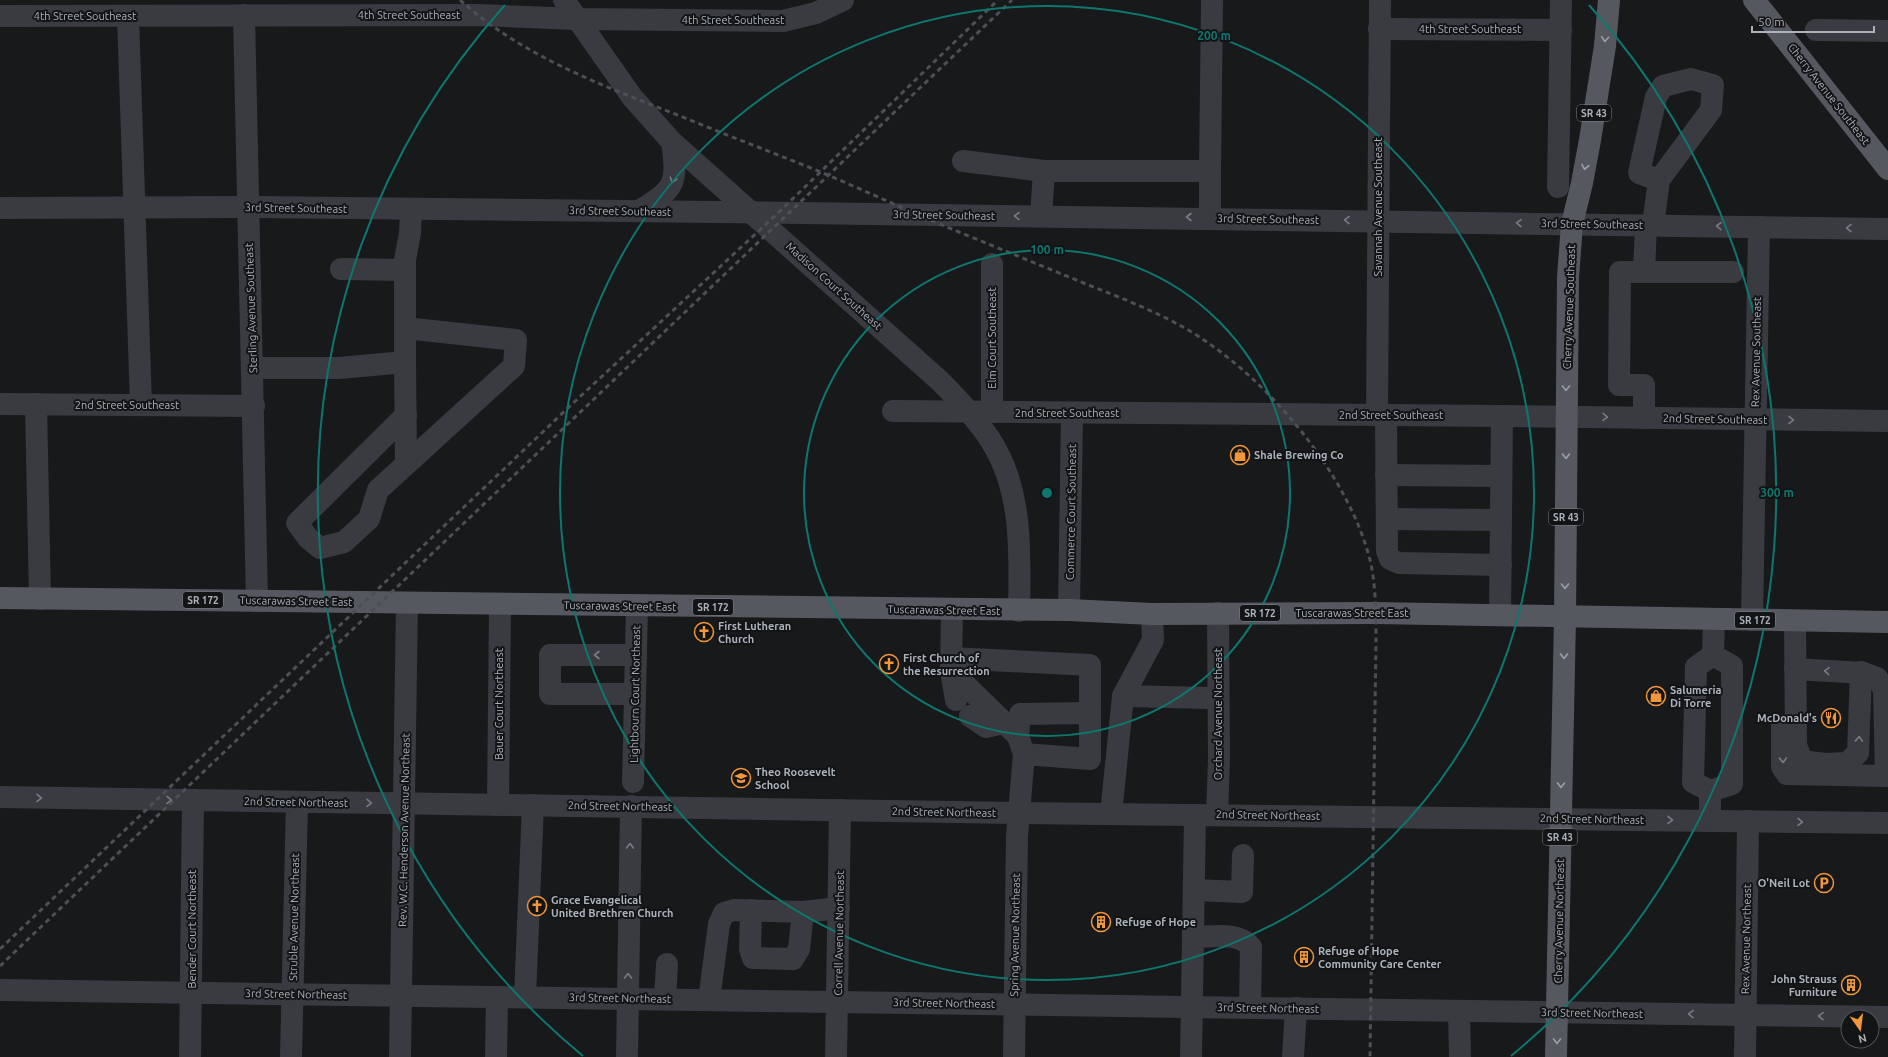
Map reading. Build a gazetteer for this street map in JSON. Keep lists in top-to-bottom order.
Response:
{
  "streets": {
    "main road": [
      "Cherry Avenue Southeast",
      "SR 43",
      "SR 172",
      "Tuscarawas Street East",
      "Cherry Avenue Northeast"
    ],
    "street": [
      "4th Street Southeast",
      "Savannah Avenue Southeast",
      "3rd Street Southeast",
      "Madison Court Southeast",
      "Sterling Avenue Southeast",
      "Elm Court Southeast",
      "Rex Avenue Southeast",
      "2nd Street Southeast",
      "Commerce Court Southeast",
      "Lightbourn Court Northeast",
      "Bauer Court Northeast",
      "Orchard Avenue Northeast",
      "2nd Street Northeast",
      "Rev. W.C. Henderson Avenue Northeast",
      "Struble Avenue Northeast",
      "Bender Court Northeast",
      "Correll Avenue Northeast",
      "Spring Avenue Northeast",
      "Rex Avenue Northeast",
      "3rd Street Northeast"
    ]
  },
  "crossings": [
    ["4th Street Southeast", "Savannah Avenue Southeast"],
    ["4th Street Southeast", "Madison Court Southeast"],
    ["4th Street Southeast", "Sterling Avenue Southeast"],
    ["Cherry Avenue Southeast", "3rd Street Southeast"],
    ["Cherry Avenue Southeast", "2nd Street Southeast"],
    ["Cherry Avenue Southeast", "Tuscarawas Street East"],
    ["Cherry Avenue Southeast", "Cherry Avenue Northeast"],
    ["Savannah Avenue Southeast", "3rd Street Southeast"],
    ["Savannah Avenue Southeast", "2nd Street Southeast"],
    ["3rd Street Southeast", "Madison Court Southeast"],
    ["3rd Street Southeast", "Sterling Avenue Southeast"],
    ["3rd Street Southeast", "Rex Avenue Southeast"],
    ["Madison Court Southeast", "2nd Street Southeast"],
    ["Madison Court Southeast", "Tuscarawas Street East"],
    ["Sterling Avenue Southeast", "2nd Street Southeast"],
    ["Sterling Avenue Southeast", "Tuscarawas Street East"],
    ["Elm Court Southeast", "2nd Street Southeast"],
    ["Rex Avenue Southeast", "2nd Street Southeast"],
    ["Rex Avenue Southeast", "Tuscarawas Street East"],
    ["2nd Street Southeast", "Commerce Court Southeast"],
    ["Commerce Court Southeast", "Tuscarawas Street East"],
    ["Tuscarawas Street East", "Lightbourn Court Northeast"],
    ["Tuscarawas Street East", "Bauer Court Northeast"],
    ["Tuscarawas Street East", "Orchard Avenue Northeast"],
    ["Tuscarawas Street East", "Rev. W.C. Henderson Avenue Northeast"],
    ["Tuscarawas Street East", "Cherry Avenue Northeast"],
    ["Bauer Court Northeast", "2nd Street Northeast"],
    ["Orchard Avenue Northeast", "2nd Street Northeast"],
    ["2nd Street Northeast", "Rev. W.C. Henderson Avenue Northeast"],
    ["2nd Street Northeast", "Struble Avenue Northeast"],
    ["2nd Street Northeast", "Cherry Avenue Northeast"],
    ["2nd Street Northeast", "Bender Court Northeast"],
    ["2nd Street Northeast", "Correll Avenue Northeast"],
    ["2nd Street Northeast", "Spring Avenue Northeast"],
    ["2nd Street Northeast", "Rex Avenue Northeast"],
    ["Rev. W.C. Henderson Avenue Northeast", "3rd Street Northeast"],
    ["Struble Avenue Northeast", "3rd Street Northeast"],
    ["Cherry Avenue Northeast", "3rd Street Northeast"],
    ["Bender Court Northeast", "3rd Street Northeast"],
    ["Correll Avenue Northeast", "3rd Street Northeast"],
    ["Spring Avenue Northeast", "3rd Street Northeast"],
    ["Rex Avenue Northeast", "3rd Street Northeast"]
  ],
  "one_way": ["Cherry Avenue Southeast", "Cherry Avenue Northeast"],
  "places": {
    "shop": ["Shale Brewing Co", "Salumeria Di Torre"],
    "church": ["First Lutheran Church", "First Church of the Resurrection", "Grace Evangelical United Brethren Church"],
    "restaurant": ["McDonald's"],
    "school or university": ["Theo Roosevelt School"],
    "parking": ["O'Neil Lot"],
    "building": ["Refuge of Hope", "Refuge of Hope Community Care Center", "John Strauss Furniture"]
  },
  "scale_bar": "50 m",
  "north": "bottom",
  "rings": ["200 m", "100 m", "300 m"]
}
